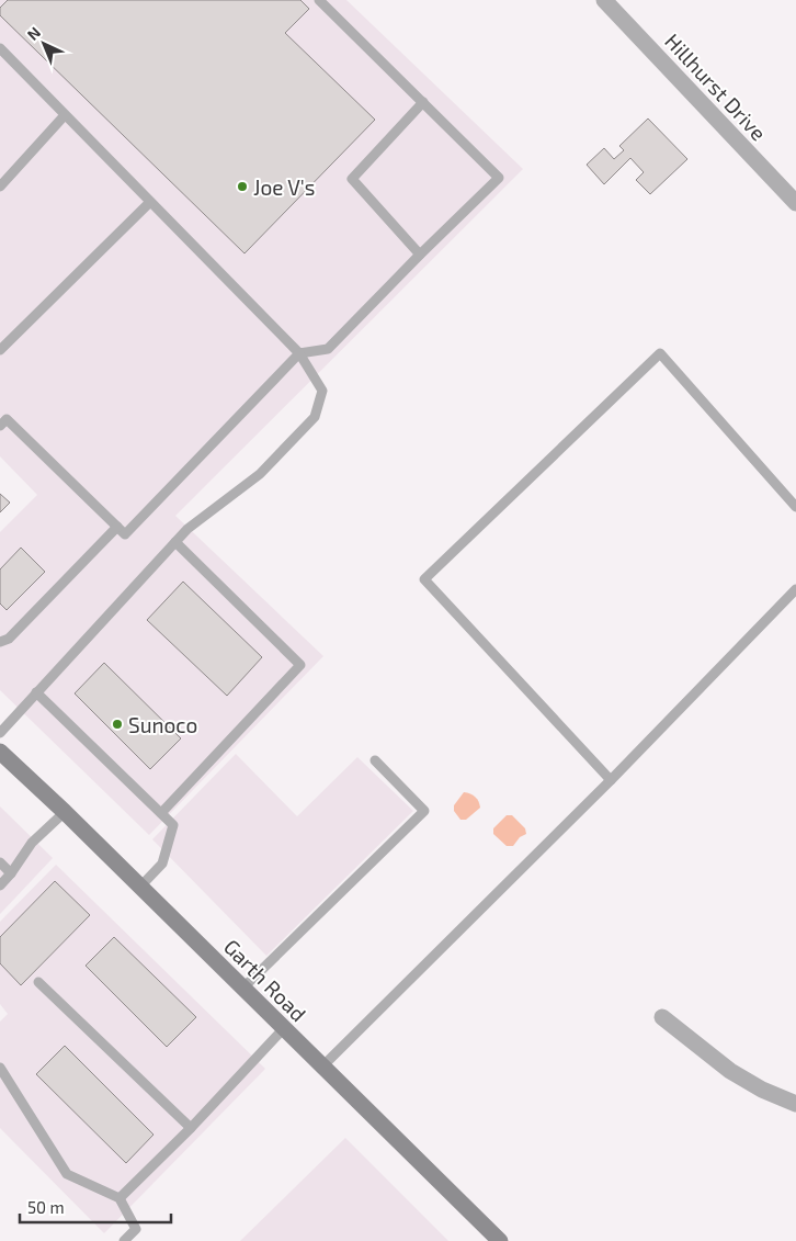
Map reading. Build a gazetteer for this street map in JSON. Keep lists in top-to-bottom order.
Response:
{
  "streets": {
    "main road": ["Garth Road"],
    "street": ["Hillhurst Drive"]
  },
  "places": ["Joe V's", "Sunoco"],
  "scale_bar": "50 m",
  "north": "top left"
}
